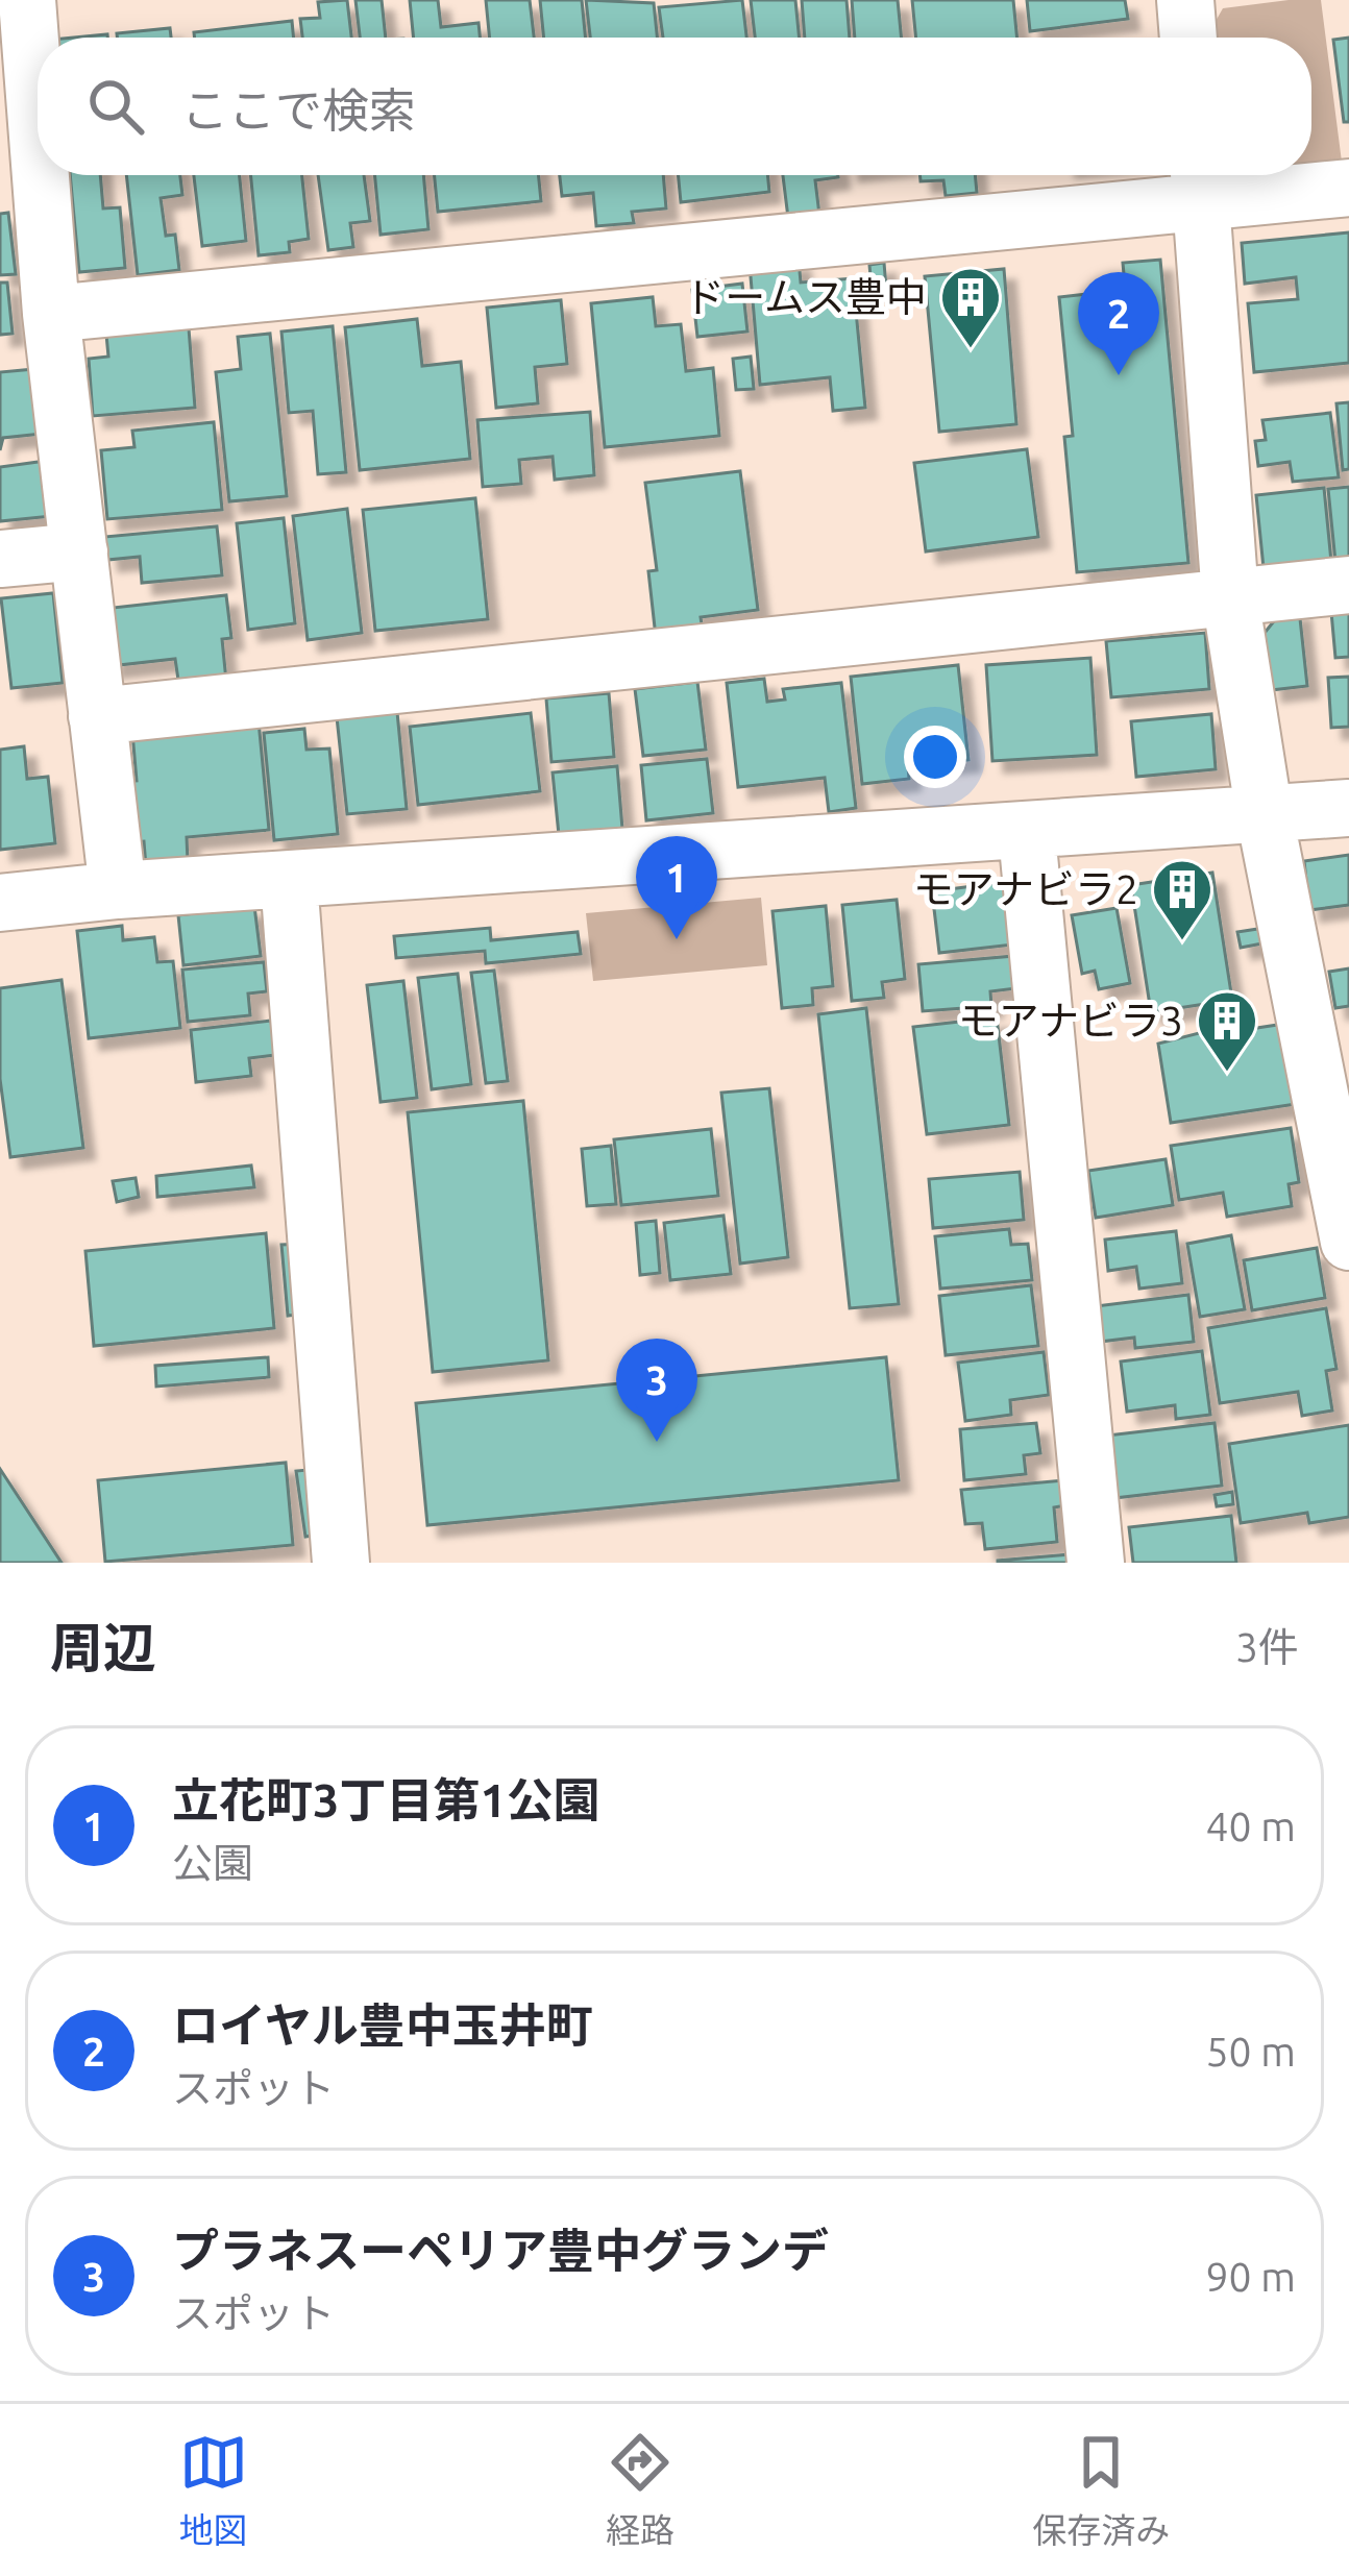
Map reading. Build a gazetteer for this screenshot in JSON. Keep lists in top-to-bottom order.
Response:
{
  "places": {
    "building": ["ドームス豊中", "モアナビラ2", "モアナビラ3"]
  },
  "page": {
    "search": "ここで検索",
    "pins": ["2", "1", "3"],
    "heading": ["周辺", "3件"],
    "list": [
      {
        "mark": "1",
        "name": "立花町3丁目第1公園",
        "note": "公園",
        "value": "40 m"
      },
      {
        "mark": "2",
        "name": "ロイヤル豊中玉井町",
        "note": "スポット",
        "value": "50 m"
      },
      {
        "mark": "3",
        "name": "プラネスーペリア豊中グランデ",
        "note": "スポット",
        "value": "90 m"
      }
    ],
    "nav": ["地図", "経路", "保存済み"]
  }
}
